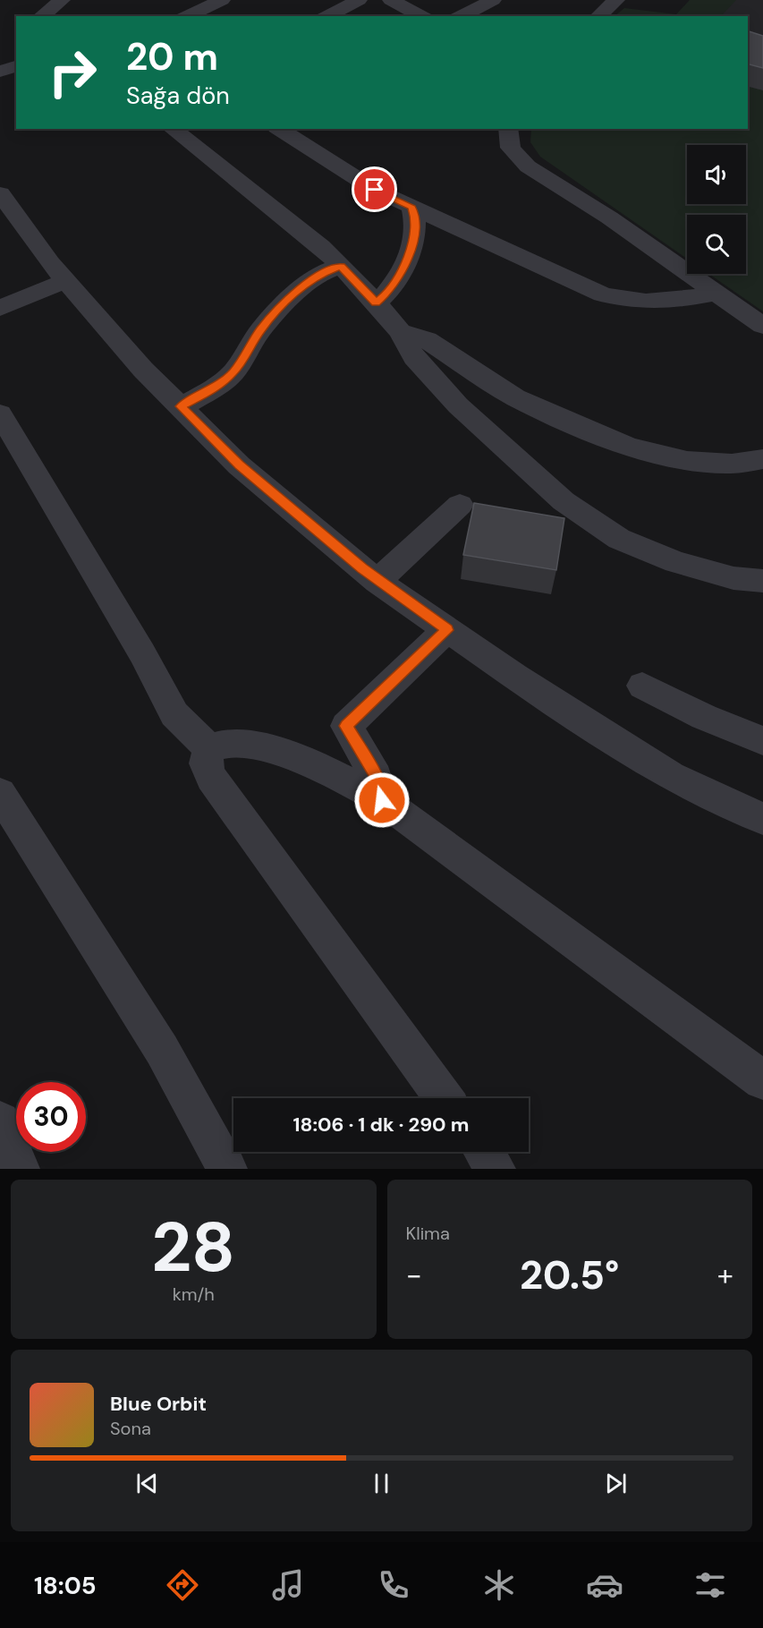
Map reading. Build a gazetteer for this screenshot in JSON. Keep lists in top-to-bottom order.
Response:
{
  "page": {
    "turn": ["20 m", "Sağa dön"],
    "limit": "30",
    "trip": "18:06 · 1 dk · 290 m",
    "tile": [
      ["28", "km/h"],
      "Klima"
    ],
    "heat": ["−", "20.5°", "+"],
    "song": ["Blue Orbit", "Sona"],
    "tabs": "18:05"
  }
}
